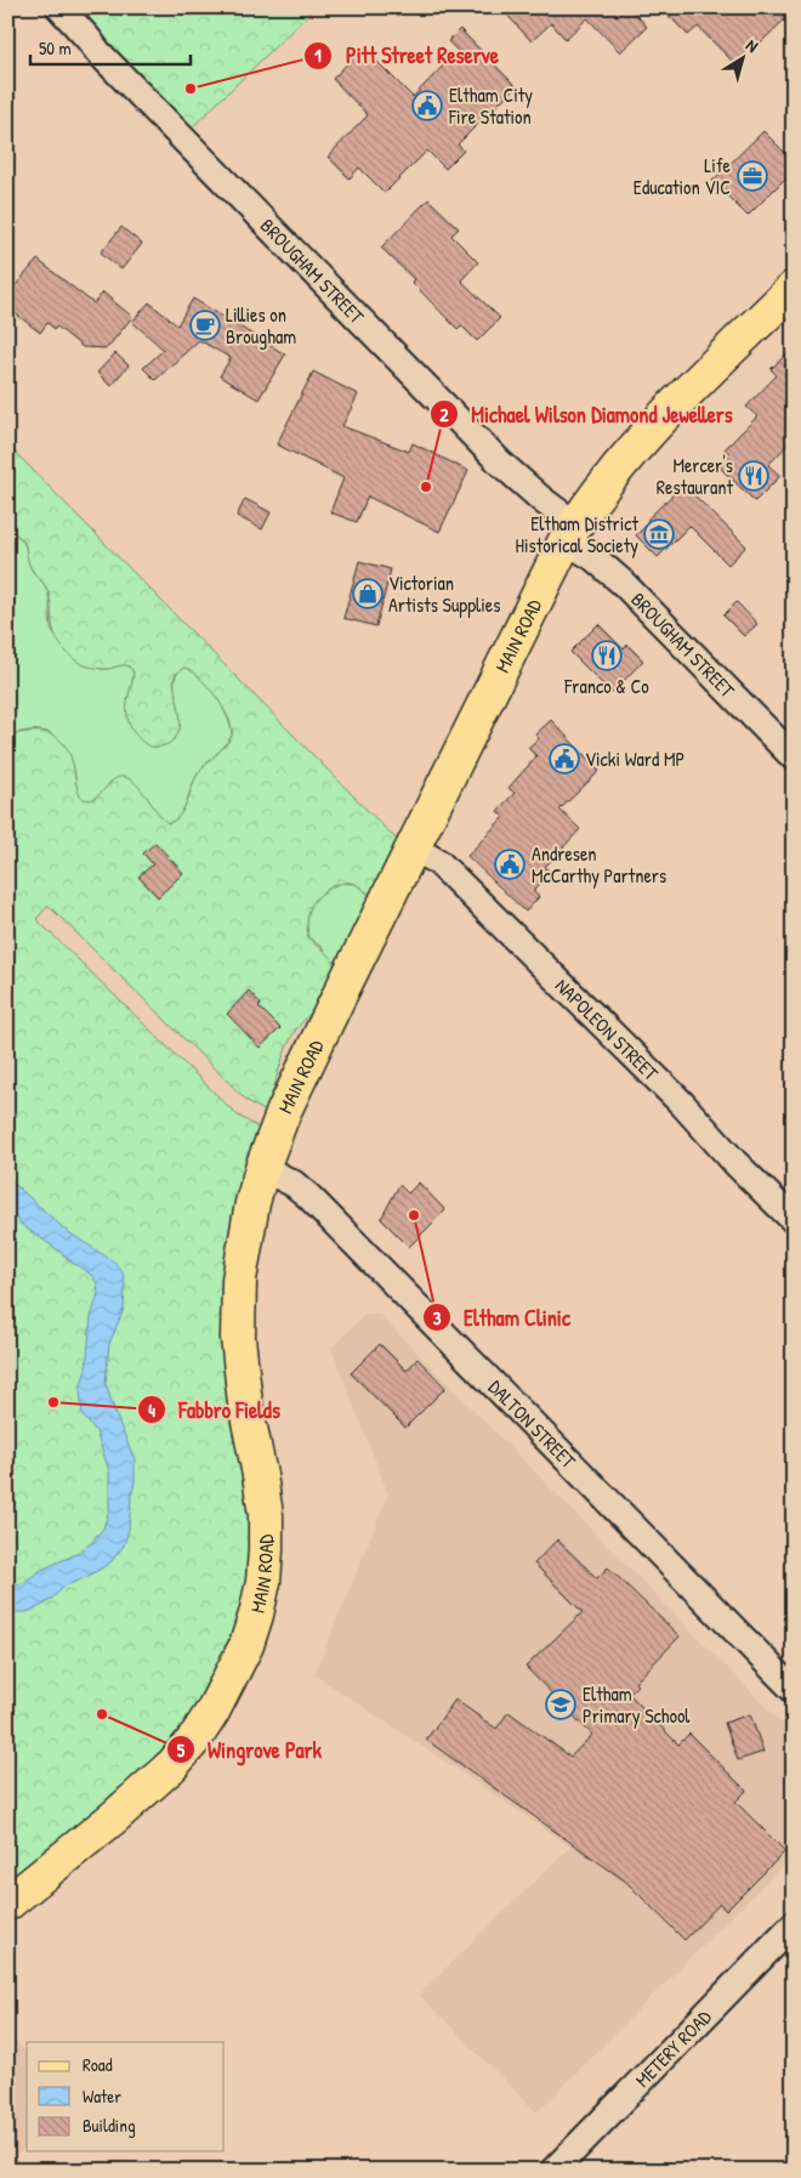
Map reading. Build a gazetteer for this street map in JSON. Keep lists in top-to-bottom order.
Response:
{
  "streets": {
    "main road": ["MAIN ROAD"],
    "street": [
      "BROUGHAM STREET",
      "NAPOLEON STREET",
      "DALTON STREET",
      "METERY ROAD"
    ]
  },
  "crossings": [
    ["BROUGHAM STREET", "MAIN ROAD"],
    ["MAIN ROAD", "NAPOLEON STREET"],
    ["MAIN ROAD", "DALTON STREET"]
  ],
  "places": {
    "other": [
      "Pitt Street Reserve",
      "Michael Wilson Diamond Jewellers",
      "Eltham Clinic",
      "Fabbro Fields",
      "Wingrove Park"
    ],
    "public building": ["Eltham City Fire Station", "Vicki Ward MP", "Andresen McCarthy Partners"],
    "office": ["Life Education VIC"],
    "cafe": ["Lillies on Brougham"],
    "restaurant": ["Mercer's Restaurant", "Franco & Co"],
    "museum": ["Eltham District Historical Society"],
    "shop": ["Victorian Artists Supplies"],
    "school or university": ["Eltham Primary School"]
  },
  "legend": ["Road", "Water", "Building"],
  "scale_bar": "50 m",
  "north": "top right"
}
